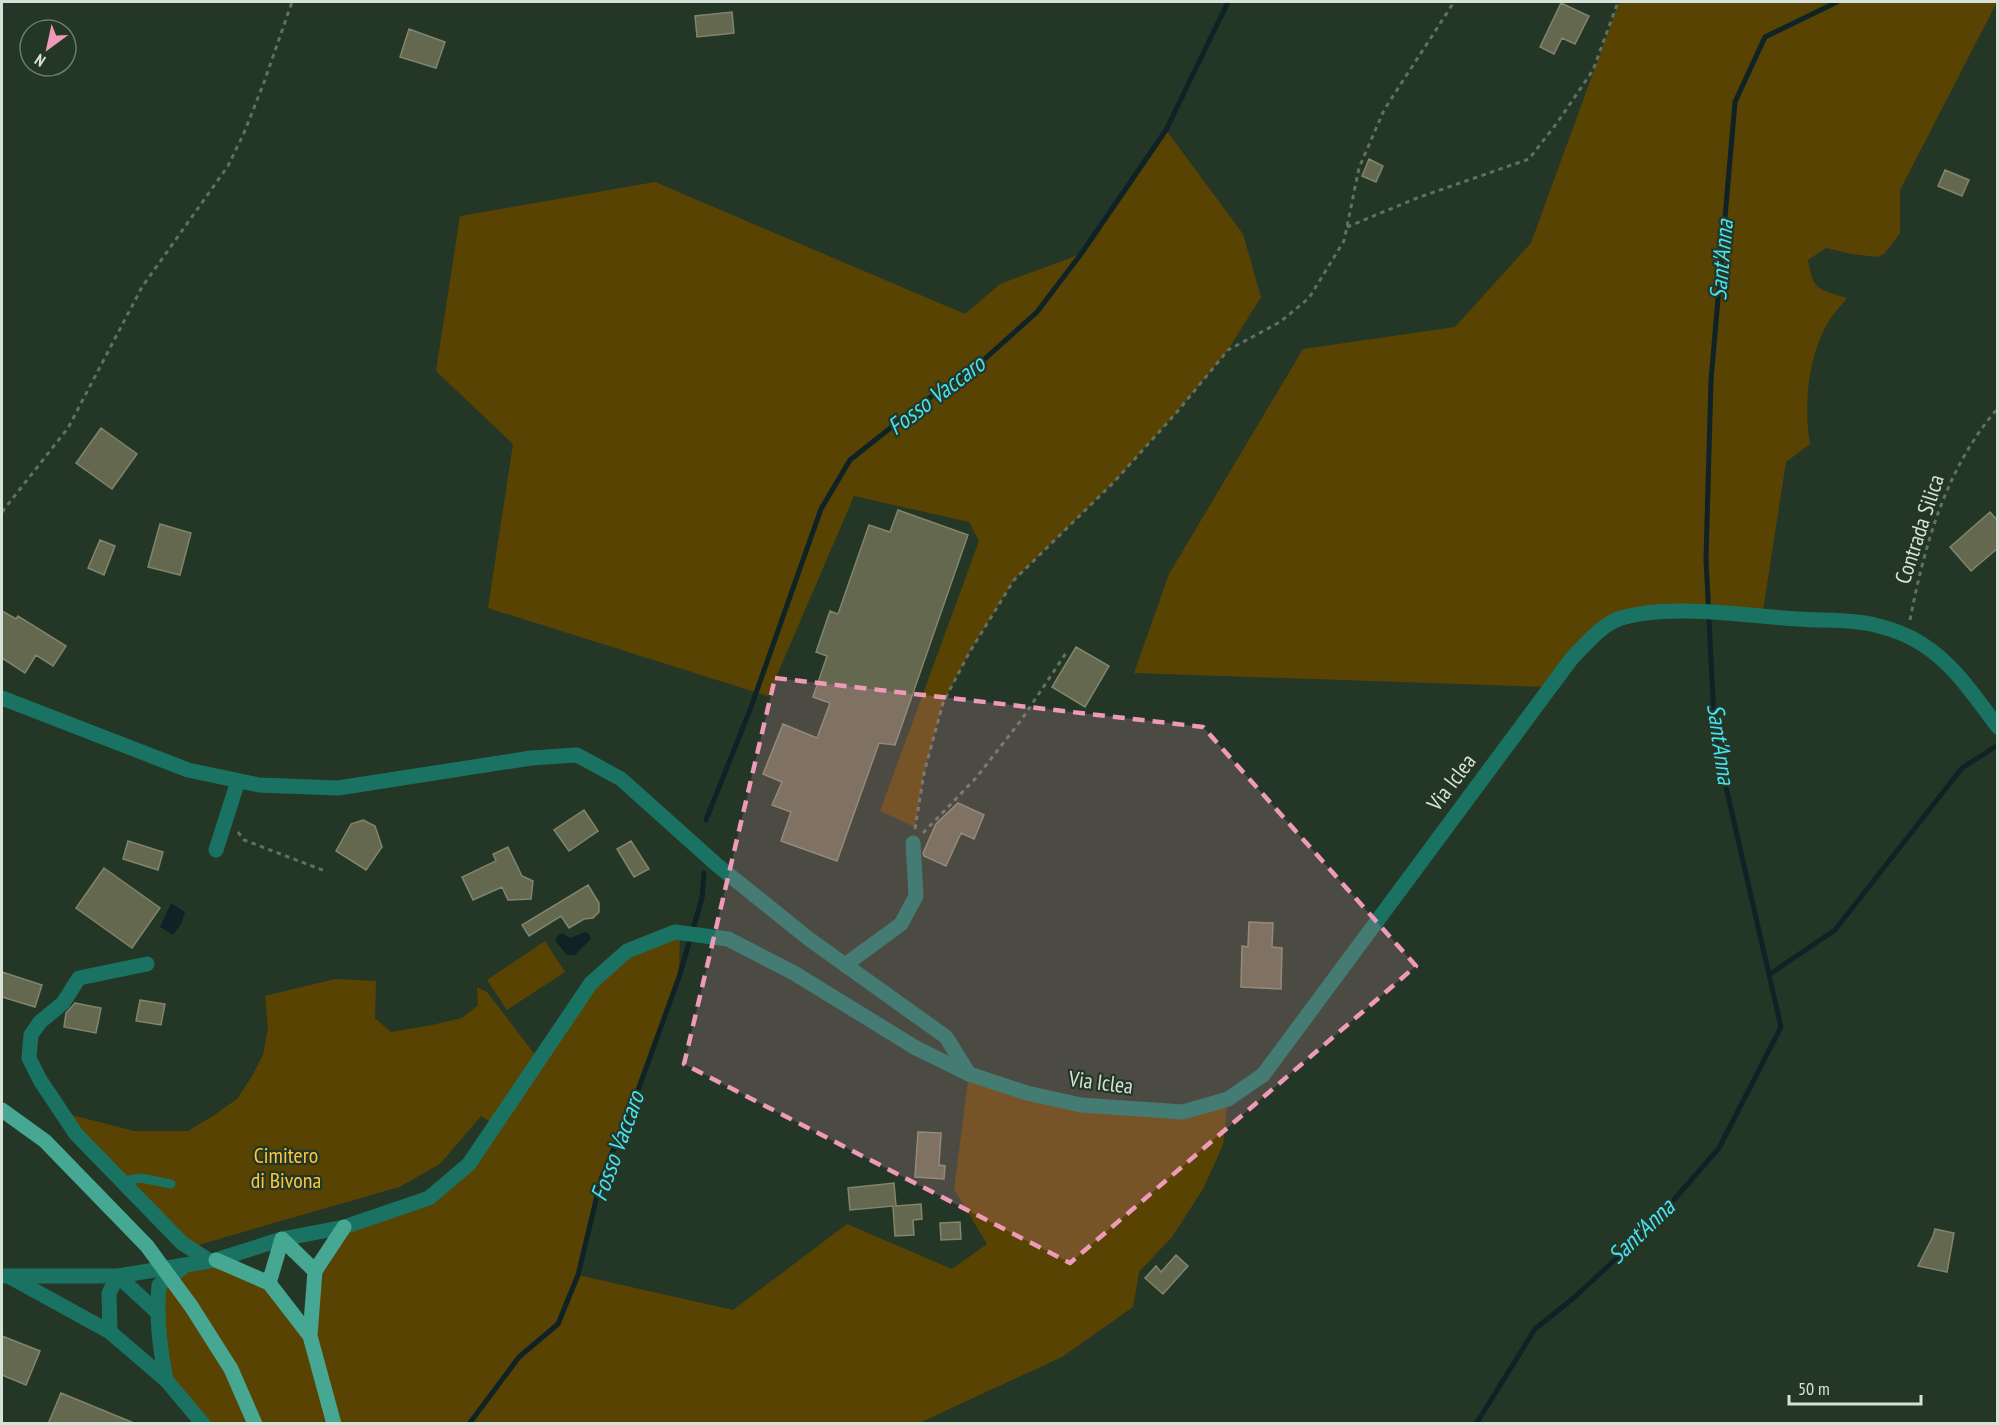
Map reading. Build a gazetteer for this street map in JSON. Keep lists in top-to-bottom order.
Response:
{
  "streets": {
    "street": ["Via Iclea"],
    "path": ["Contrada Silica"]
  },
  "crossings": [
    ["Contrada Silica", "Via Iclea"]
  ],
  "water": ["Sant'Anna", "Fosso Vaccaro"],
  "parks": ["Cimitero di Bivona"],
  "scale_bar": "50 m",
  "north": "bottom left"
}
